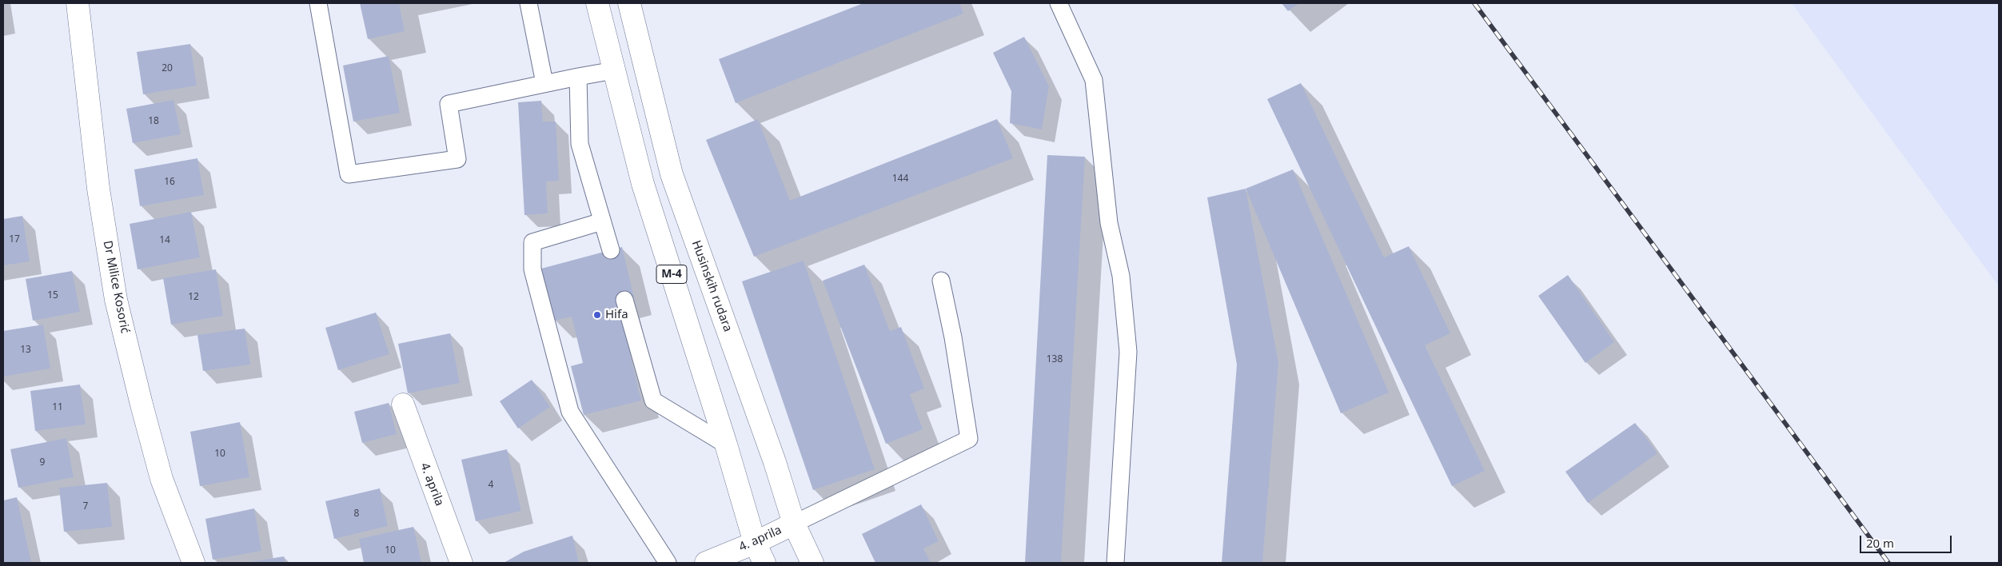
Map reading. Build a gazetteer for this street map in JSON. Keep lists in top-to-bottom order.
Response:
{
  "streets": {
    "main road": [
      "M-4",
      "Husinskih rudara",
      "Dr Milice Kosorić",
      "4. aprila"
    ]
  },
  "crossings": [
    ["M-4", "4. aprila"],
    ["Husinskih rudara", "4. aprila"]
  ],
  "places": ["Hifa"],
  "house_numbers": [
    "20",
    "18",
    "144",
    "16",
    "17",
    "14",
    "15",
    "12",
    "13",
    "138",
    "11",
    "10",
    "9",
    "4",
    "7",
    "8",
    "10"
  ],
  "scale_bar": "20 m"
}
